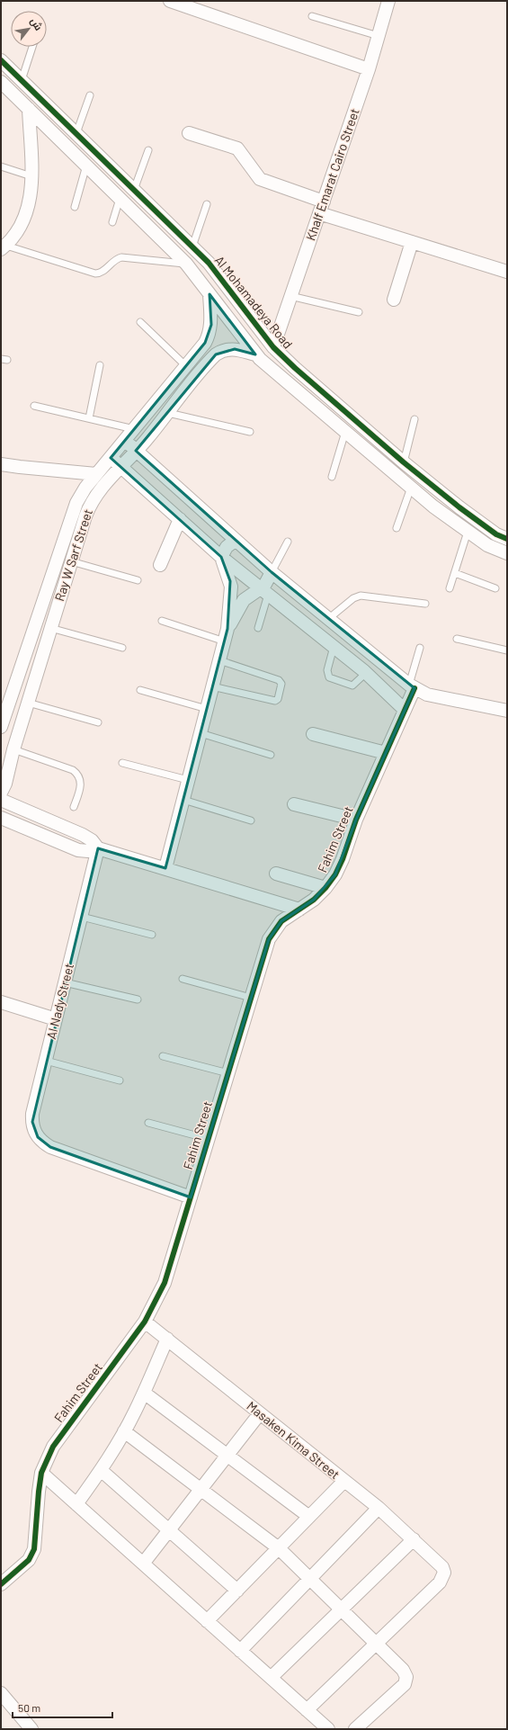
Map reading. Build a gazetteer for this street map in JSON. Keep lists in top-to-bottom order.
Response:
{
  "streets": {
    "street": [
      "Khalf Emarat Cairo Street",
      "Al Mohamadeya Road",
      "Ray W Sarf Street",
      "Fahim Street",
      "Al Nady Street",
      "Masaken Kima Street"
    ]
  },
  "crossings": [
    ["Khalf Emarat Cairo Street", "Al Mohamadeya Road"],
    ["Fahim Street", "Al Nady Street"],
    ["Fahim Street", "Masaken Kima Street"]
  ],
  "scale_bar": "50 m",
  "north": "top right"
}
